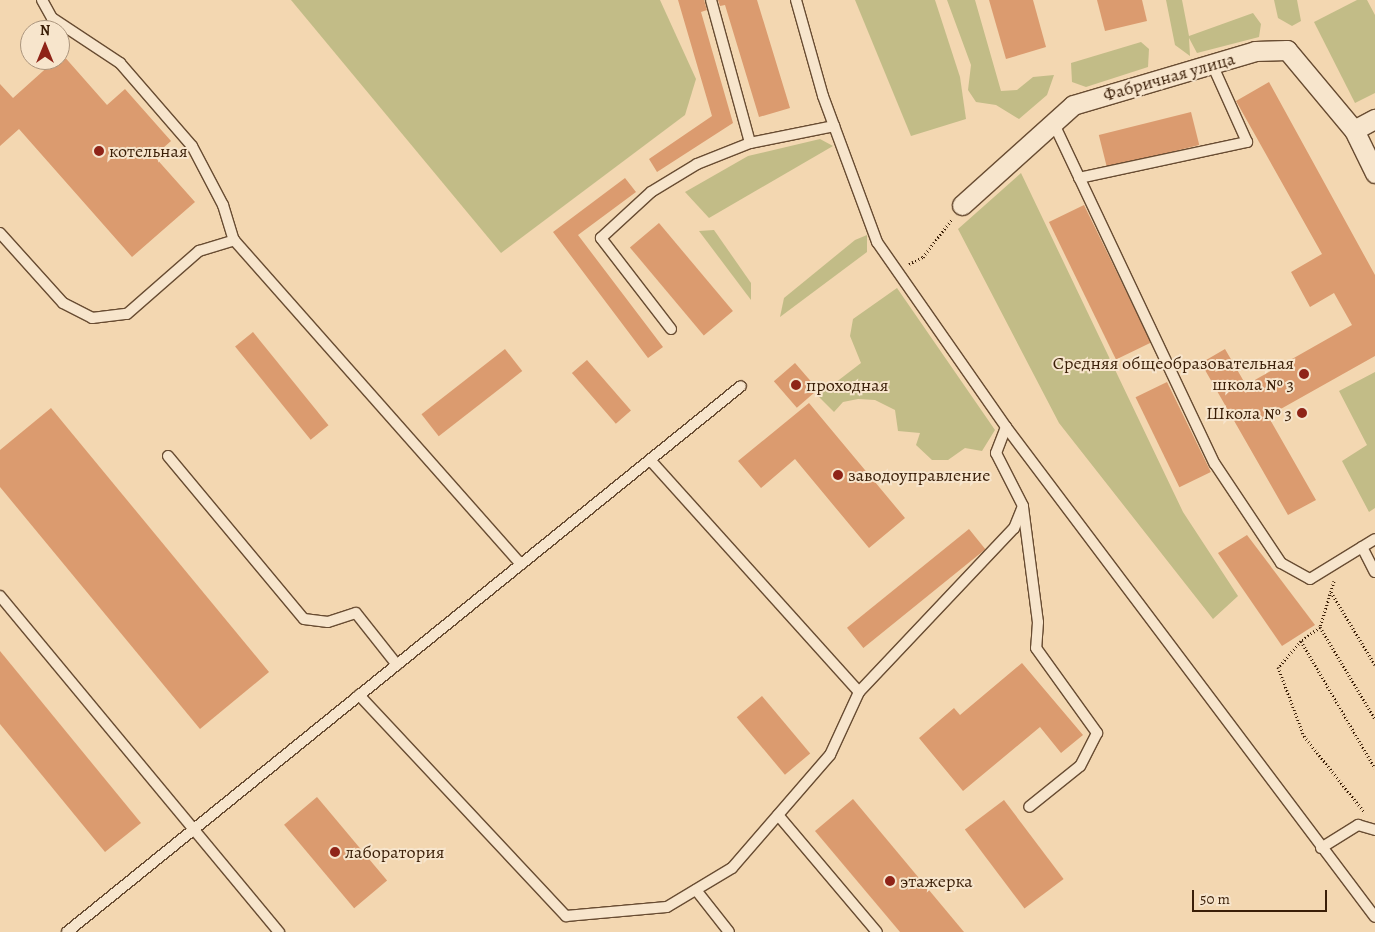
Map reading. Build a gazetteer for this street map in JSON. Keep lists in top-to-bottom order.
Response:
{
  "streets": {
    "street": ["Фабричная улица"]
  },
  "places": [
    "котельная",
    "Средняя общеобразовательная школа № 3",
    "проходная",
    "Школа № 3",
    "заводоуправление",
    "лаборатория",
    "этажерка"
  ],
  "scale_bar": "50 m",
  "north": "top"
}
